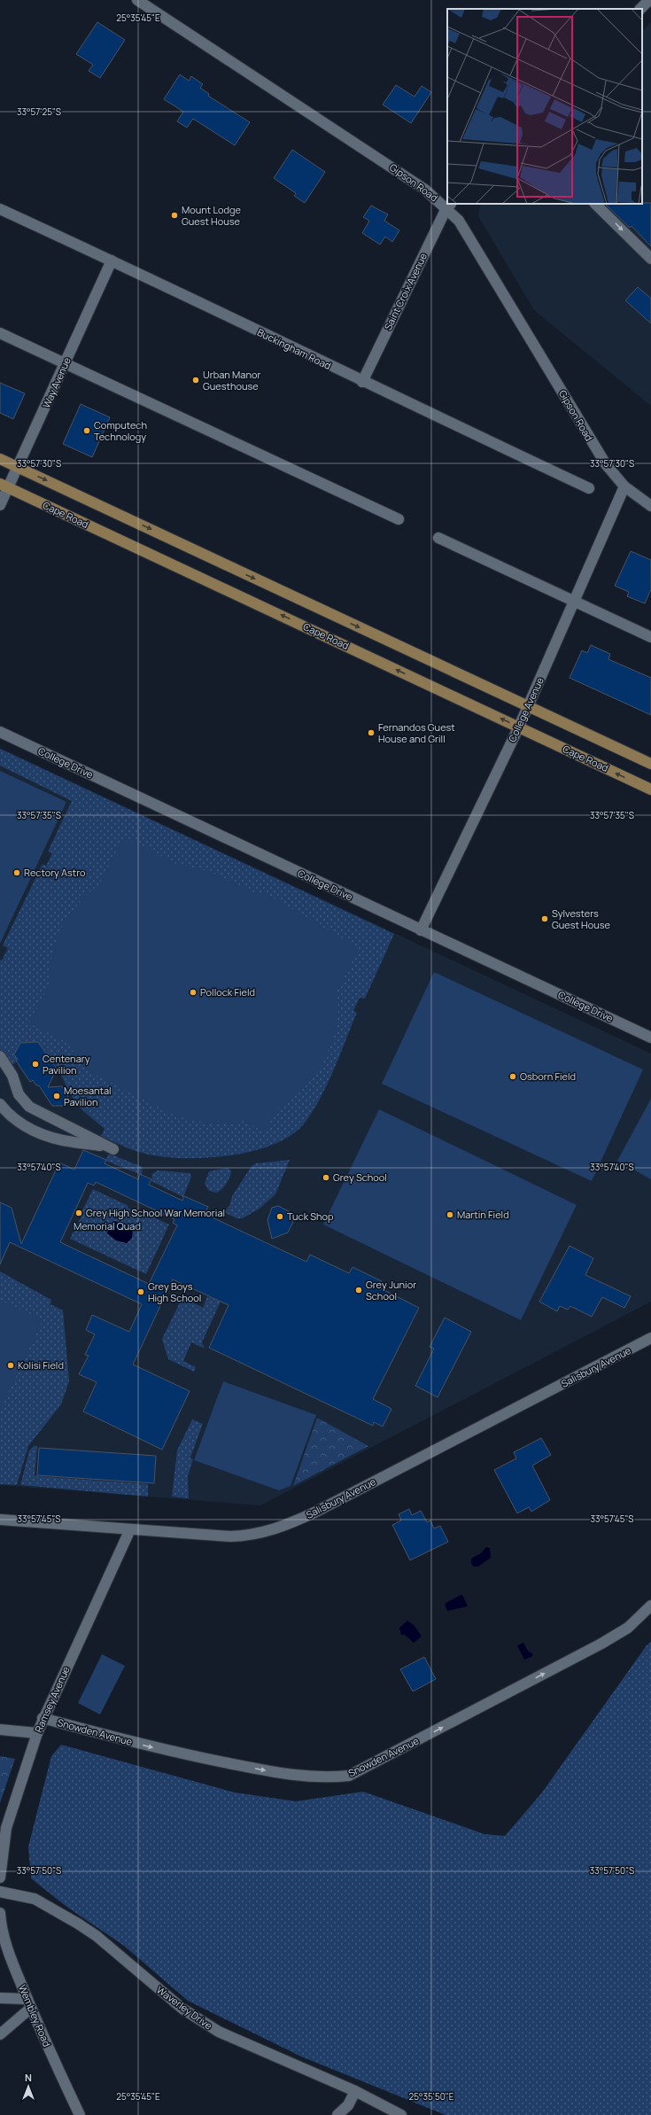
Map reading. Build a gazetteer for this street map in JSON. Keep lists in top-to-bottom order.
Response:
{
  "streets": {
    "main road": ["Cape Road"],
    "street": [
      "Gipson Road",
      "Saint Croix Avenue",
      "Buckingham Road",
      "Way Avenue",
      "College Avenue",
      "College Drive",
      "Salisbury Avenue",
      "Ramsey Avenue",
      "Snowden Avenue",
      "Waverley Drive",
      "Wembley Road"
    ]
  },
  "crossings": [
    ["Gipson Road", "Saint Croix Avenue"],
    ["Gipson Road", "College Avenue"],
    ["Saint Croix Avenue", "Buckingham Road"],
    ["Buckingham Road", "Way Avenue"],
    ["Way Avenue", "Cape Road"],
    ["Cape Road", "College Avenue"],
    ["College Avenue", "College Drive"],
    ["Salisbury Avenue", "Ramsey Avenue"],
    ["Ramsey Avenue", "Snowden Avenue"]
  ],
  "one_way": ["Snowden Avenue"],
  "parks": ["Memorial Quad"],
  "places": [
    "Mount Lodge Guest House",
    "Urban Manor Guesthouse",
    "Computech Technology",
    "Fernandos Guest House and Grill",
    "Rectory Astro",
    "Sylvesters Guest House",
    "Pollock Field",
    "Centenary Pavilion",
    "Osborn Field",
    "Moesantal Pavilion",
    "Grey School",
    "Grey High School War Memorial",
    "Martin Field",
    "Tuck Shop",
    "Grey Junior School",
    "Grey Boys High School",
    "Kolisi Field"
  ],
  "north": "top",
  "coordinates": [
    "25°35'45\"E",
    "33°57'25\"S",
    "33°57'30\"S",
    "33°57'35\"S",
    "33°57'40\"S",
    "33°57'45\"S",
    "33°57'50\"S",
    "25°35'50\"E"
  ]
}
